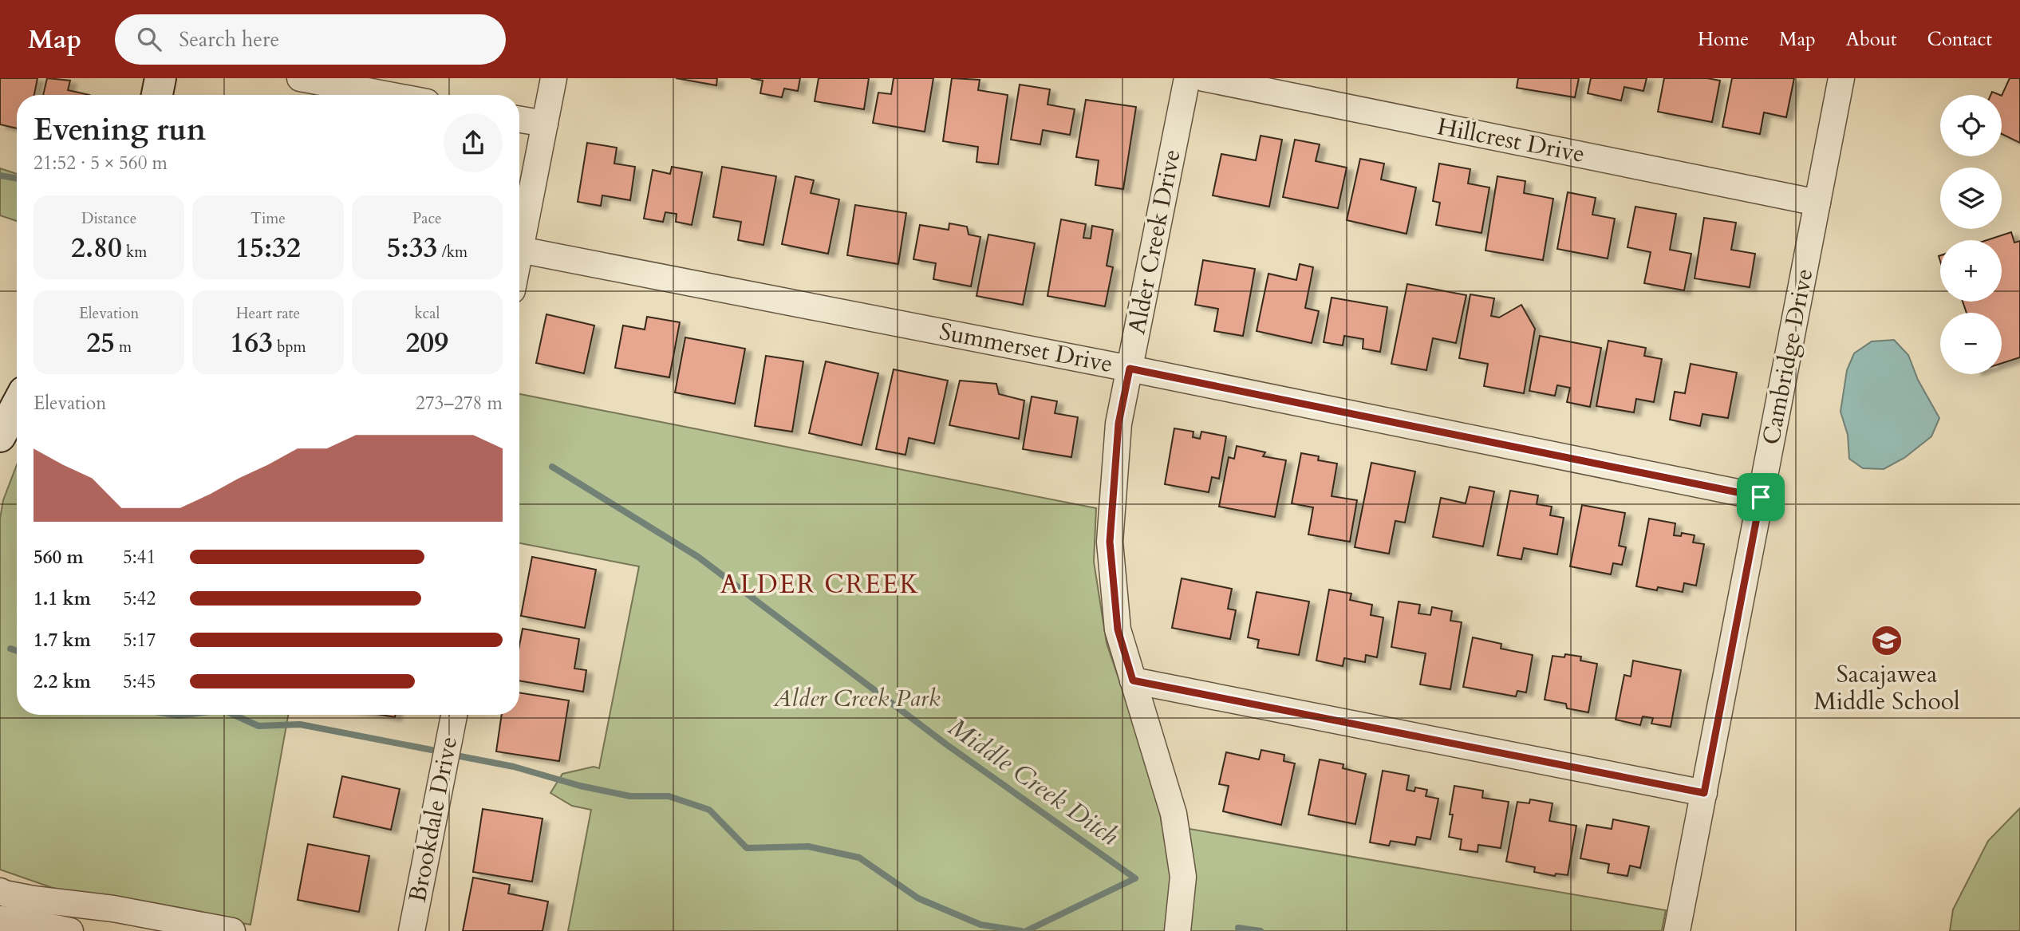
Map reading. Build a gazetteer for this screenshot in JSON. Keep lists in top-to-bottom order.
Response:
{
  "streets": {
    "street": [
      "Hillcrest Drive",
      "Alder Creek Drive",
      "Summerset Drive",
      "Cambridge Drive",
      "Brookdale Drive"
    ]
  },
  "crossings": [
    ["Hillcrest Drive", "Cambridge Drive"],
    ["Alder Creek Drive", "Summerset Drive"],
    ["Summerset Drive", "Cambridge Drive"]
  ],
  "districts": ["ALDER CREEK"],
  "water": ["Middle Creek Ditch"],
  "parks": ["Alder Creek Park"],
  "places": {
    "school or university": ["Sacajawea Middle School"]
  },
  "page": {
    "header": "Map",
    "search": "Search here",
    "nav": [
      "Home",
      "Map",
      "About",
      "Contact"
    ],
    "map_buttons": ["+", "−"],
    "heading": ["Evening run", "21:52 · 5 × 560 m"],
    "stats": [
      ["Distance", "2.80 km"],
      ["Time", "15:32"],
      ["Pace", "5:33 /km"],
      ["Elevation", "25 m"],
      ["Heart rate", "163 bpm"],
      ["kcal", "209"]
    ],
    "chart": ["Elevation", "273–278 m"],
    "list": [
      {
        "name": "560 m",
        "note": "5:41"
      },
      {
        "name": "1.1 km",
        "note": "5:42"
      },
      {
        "name": "1.7 km",
        "note": "5:17"
      },
      {
        "name": "2.2 km",
        "note": "5:45"
      }
    ]
  }
}
